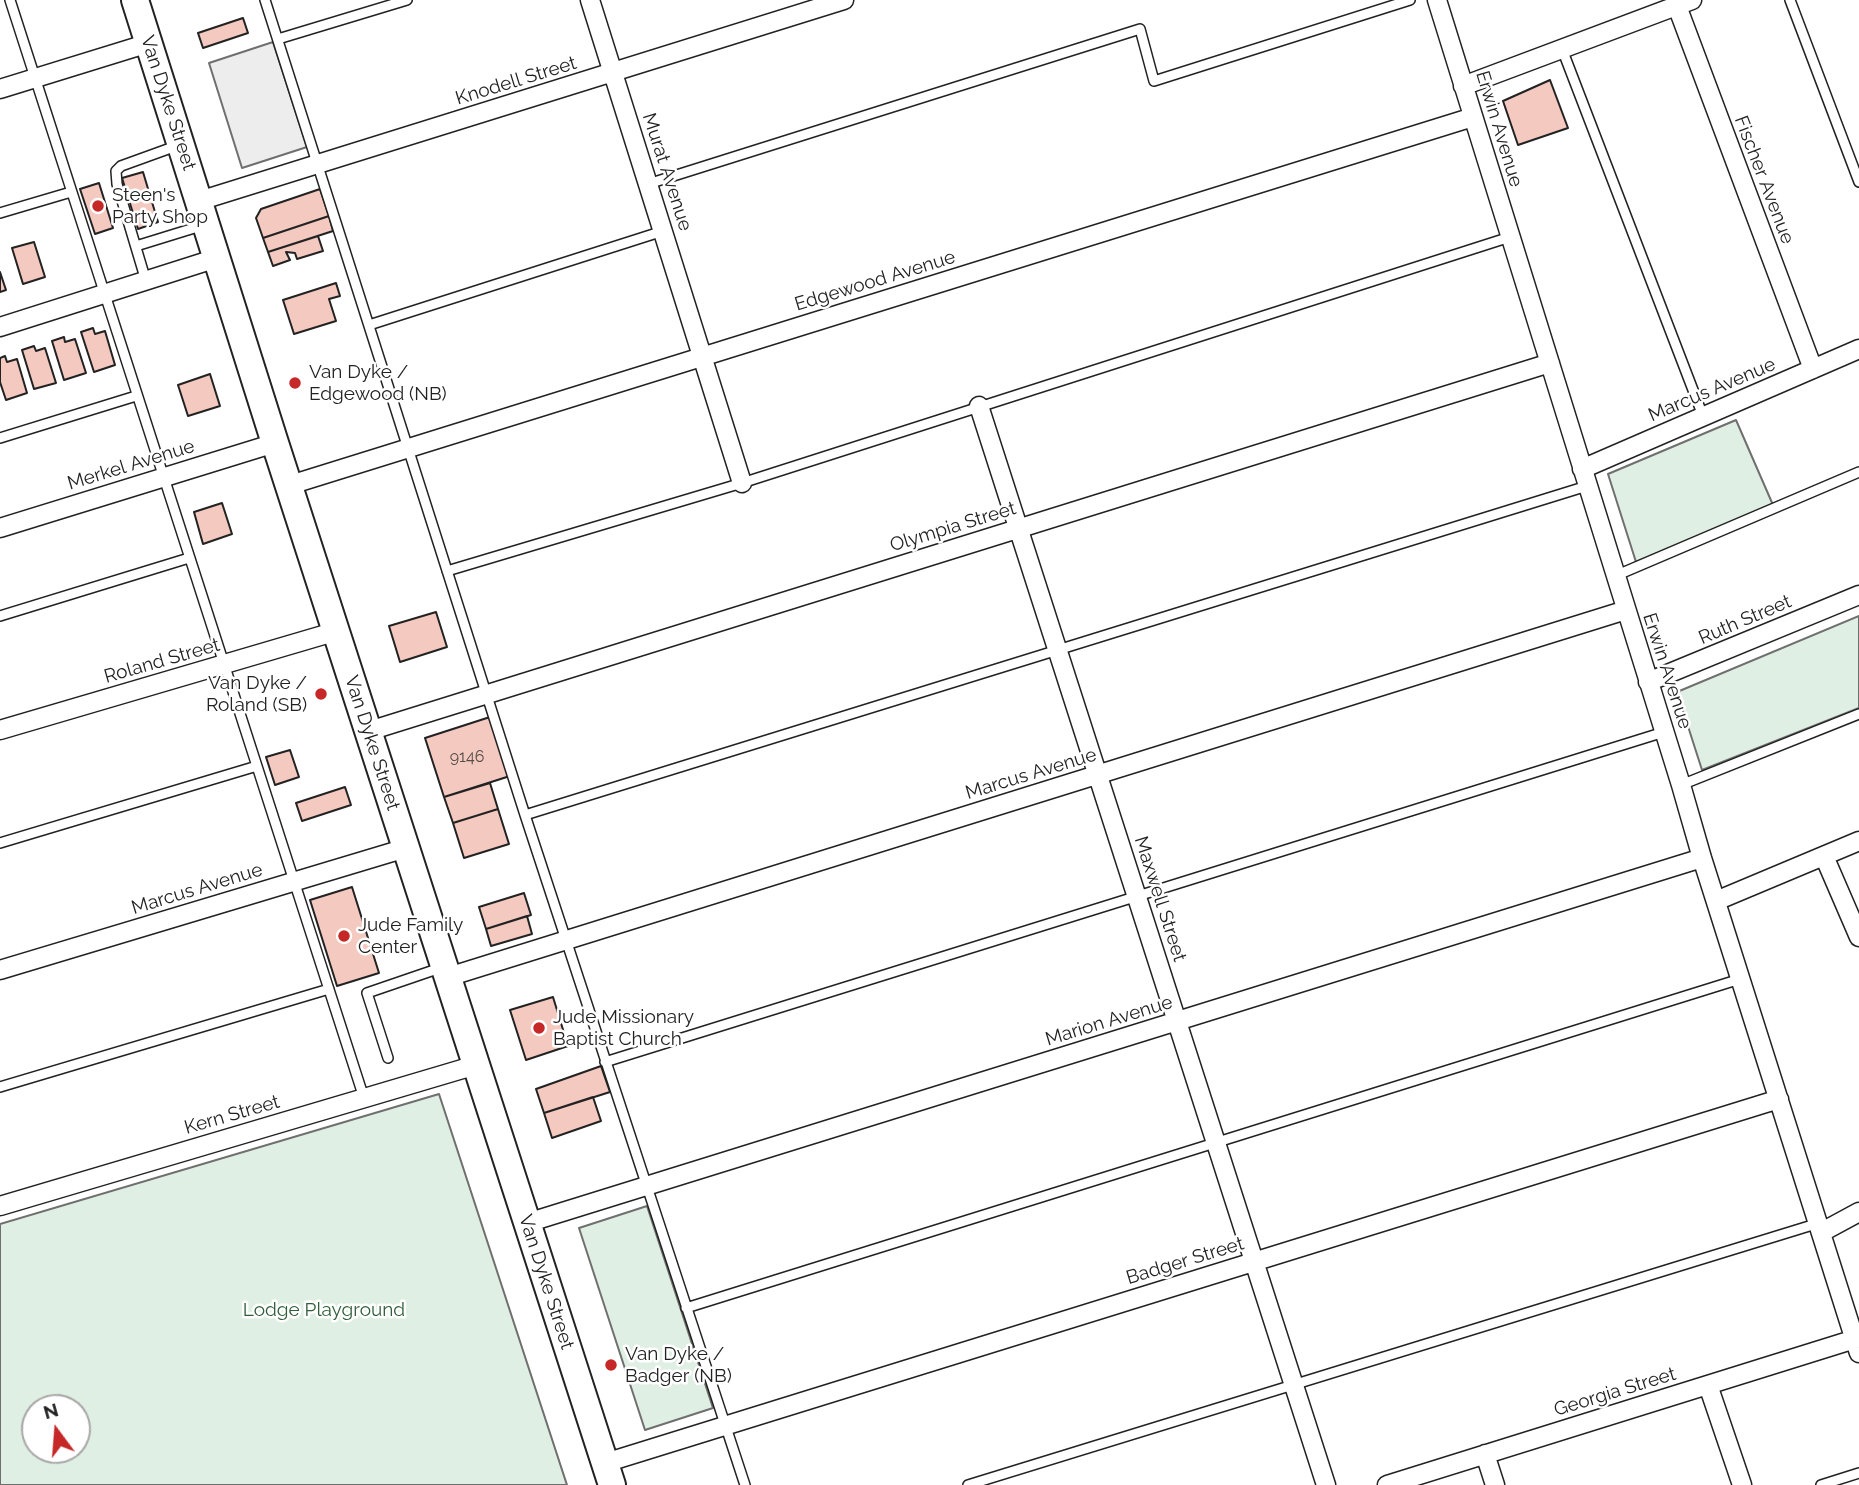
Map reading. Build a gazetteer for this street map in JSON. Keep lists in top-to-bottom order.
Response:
{
  "streets": {
    "main road": ["Van Dyke Street"],
    "street": [
      "Knodell Street",
      "Erwin Avenue",
      "Murat Avenue",
      "Fischer Avenue",
      "Edgewood Avenue",
      "Marcus Avenue",
      "Merkel Avenue",
      "Olympia Street",
      "Ruth Street",
      "Roland Street",
      "Maxwell Street",
      "Marion Avenue",
      "Kern Street",
      "Badger Street",
      "Georgia Street"
    ]
  },
  "crossings": [
    ["Knodell Street", "Van Dyke Street"],
    ["Knodell Street", "Murat Avenue"],
    ["Van Dyke Street", "Edgewood Avenue"],
    ["Van Dyke Street", "Marcus Avenue"],
    ["Van Dyke Street", "Merkel Avenue"],
    ["Van Dyke Street", "Olympia Street"],
    ["Van Dyke Street", "Roland Street"],
    ["Van Dyke Street", "Marion Avenue"],
    ["Van Dyke Street", "Kern Street"],
    ["Van Dyke Street", "Badger Street"],
    ["Erwin Avenue", "Edgewood Avenue"],
    ["Erwin Avenue", "Marcus Avenue"],
    ["Erwin Avenue", "Olympia Street"],
    ["Erwin Avenue", "Ruth Street"],
    ["Erwin Avenue", "Marion Avenue"],
    ["Erwin Avenue", "Badger Street"],
    ["Erwin Avenue", "Georgia Street"],
    ["Murat Avenue", "Edgewood Avenue"],
    ["Fischer Avenue", "Marcus Avenue"],
    ["Marcus Avenue", "Maxwell Street"],
    ["Olympia Street", "Maxwell Street"],
    ["Maxwell Street", "Marion Avenue"],
    ["Maxwell Street", "Badger Street"]
  ],
  "parks": ["Lodge Playground"],
  "places": [
    "Steen's Party Shop",
    "Van Dyke / Edgewood (NB)",
    "Van Dyke / Roland (SB)",
    "Jude Family Center",
    "Jude Missionary Baptist Church",
    "Van Dyke / Badger (NB)"
  ],
  "house_numbers": ["9146"],
  "north": "top"
}
